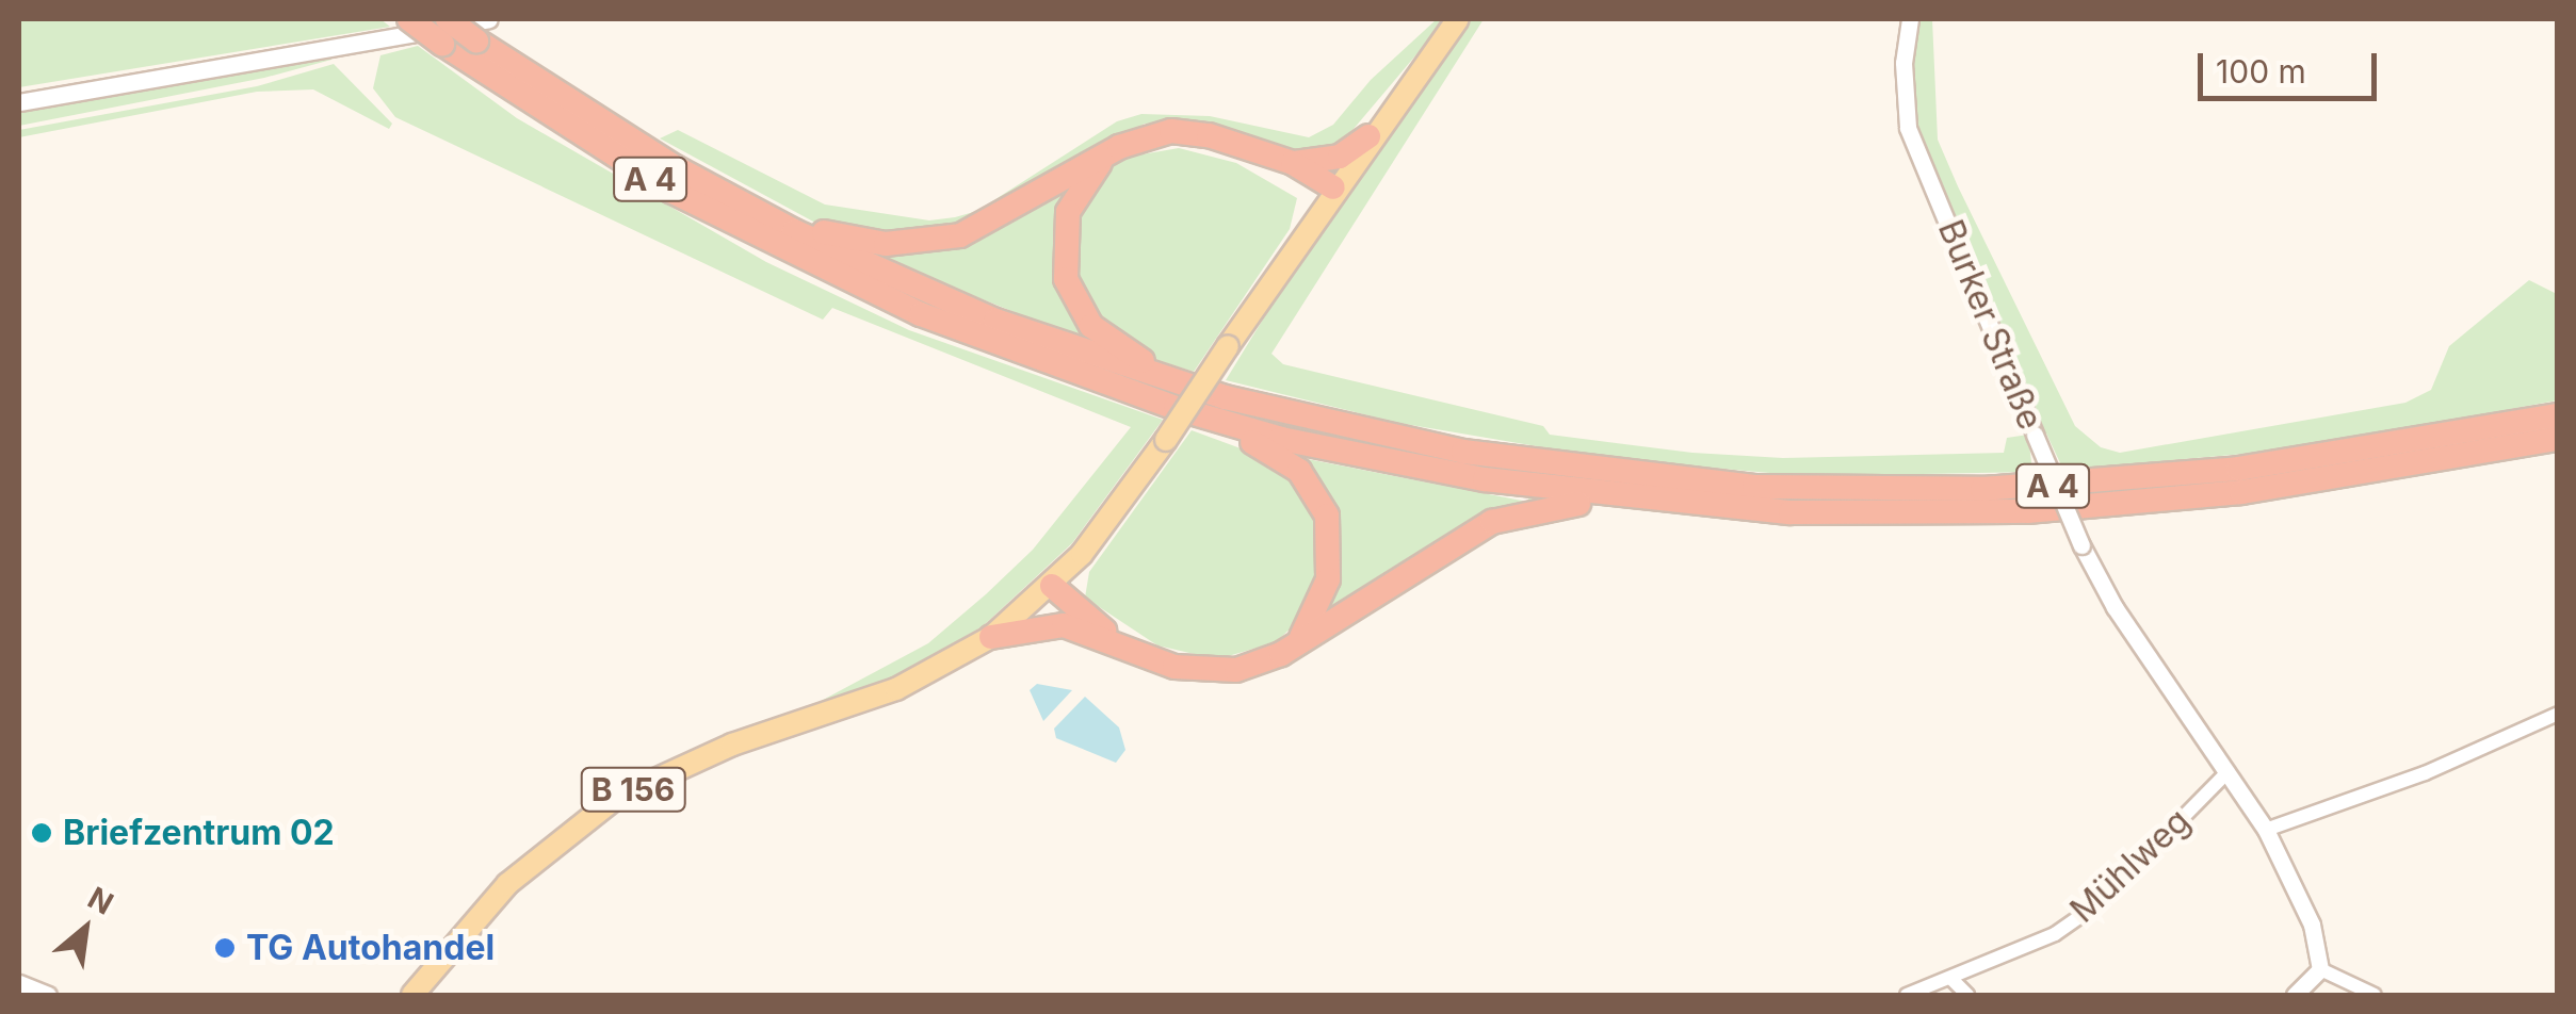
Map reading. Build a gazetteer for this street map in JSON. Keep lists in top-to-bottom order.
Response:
{
  "streets": {
    "highway": ["A 4"],
    "main road": ["B 156"],
    "street": ["Burker Straße", "Mühlweg"]
  },
  "crossings": [
    ["Burker Straße", "Mühlweg"]
  ],
  "places": ["Briefzentrum 02", "TG Autohandel"],
  "scale_bar": "100 m",
  "north": "top right"
}
